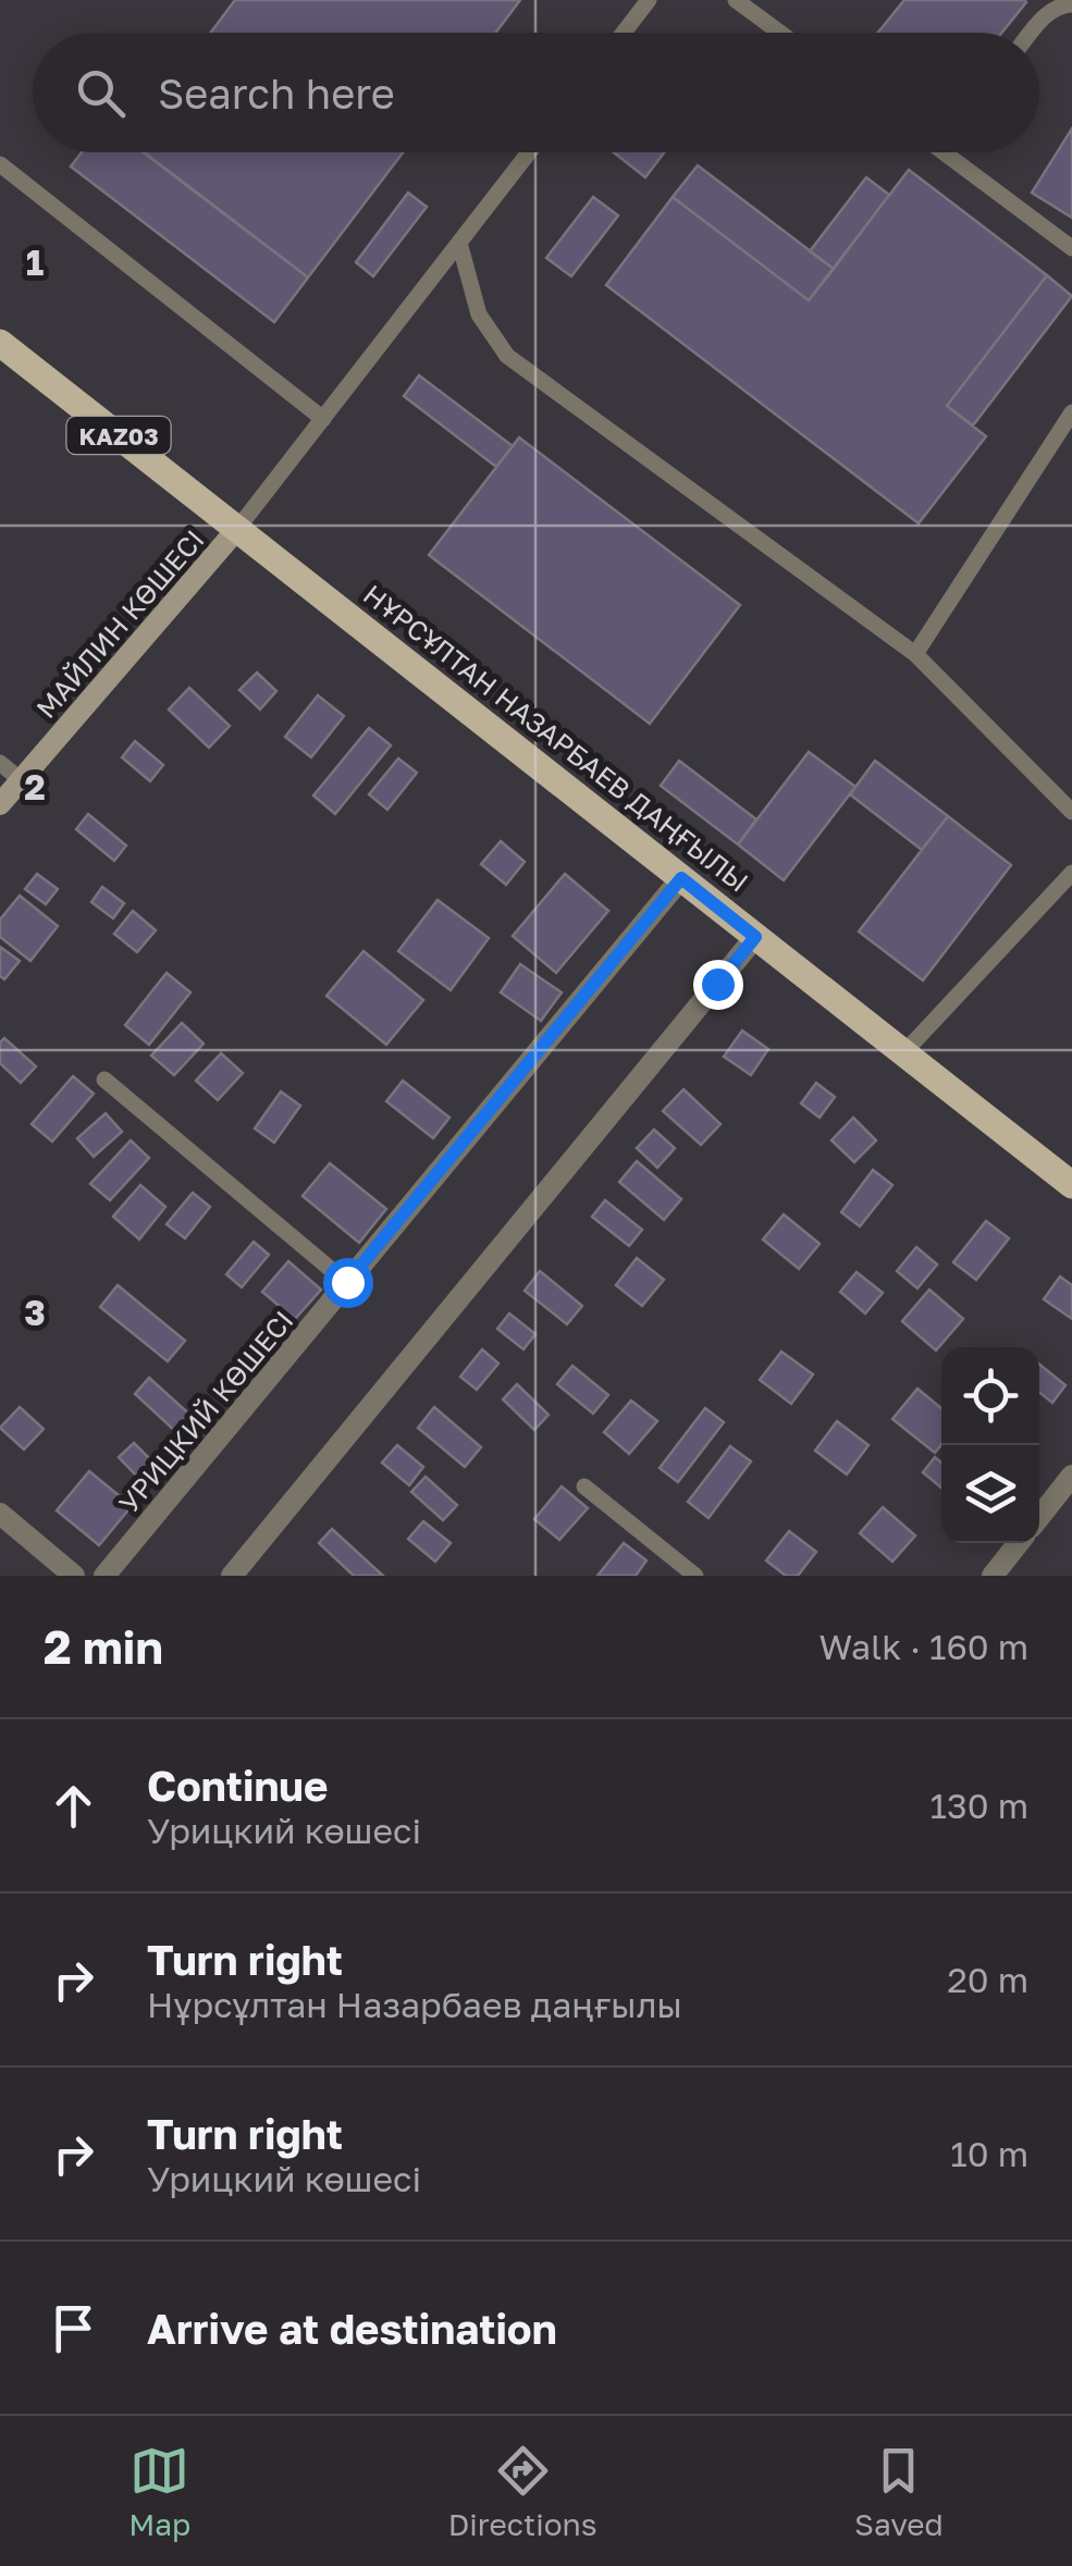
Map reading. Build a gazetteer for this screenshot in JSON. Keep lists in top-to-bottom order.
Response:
{
  "streets": {
    "main road": ["KАZ03", "МАЙЛИН КӨШЕСІ", "НҰРСҰЛТАН НАЗАРБАЕВ ДАҢҒЫЛЫ"],
    "street": ["УРИЦКИЙ КӨШЕСІ"]
  },
  "crossings": [
    ["МАЙЛИН КӨШЕСІ", "НҰРСҰЛТАН НАЗАРБАЕВ ДАҢҒЫЛЫ"],
    ["НҰРСҰЛТАН НАЗАРБАЕВ ДАҢҒЫЛЫ", "УРИЦКИЙ КӨШЕСІ"]
  ],
  "page": {
    "search": "Search here",
    "heading": ["2 min", "Walk · 160 m"],
    "list": [
      ["Continue", "Урицкий көшесі", "130 m"],
      ["Turn right", "Нұрсұлтан Назарбаев даңғылы", "20 m"],
      ["Turn right", "Урицкий көшесі", "10 m"],
      "Arrive at destination"
    ],
    "nav": ["Map", "Directions", "Saved"]
  },
  "grid": {
    "rows": ["1", "2", "3"]
  }
}
